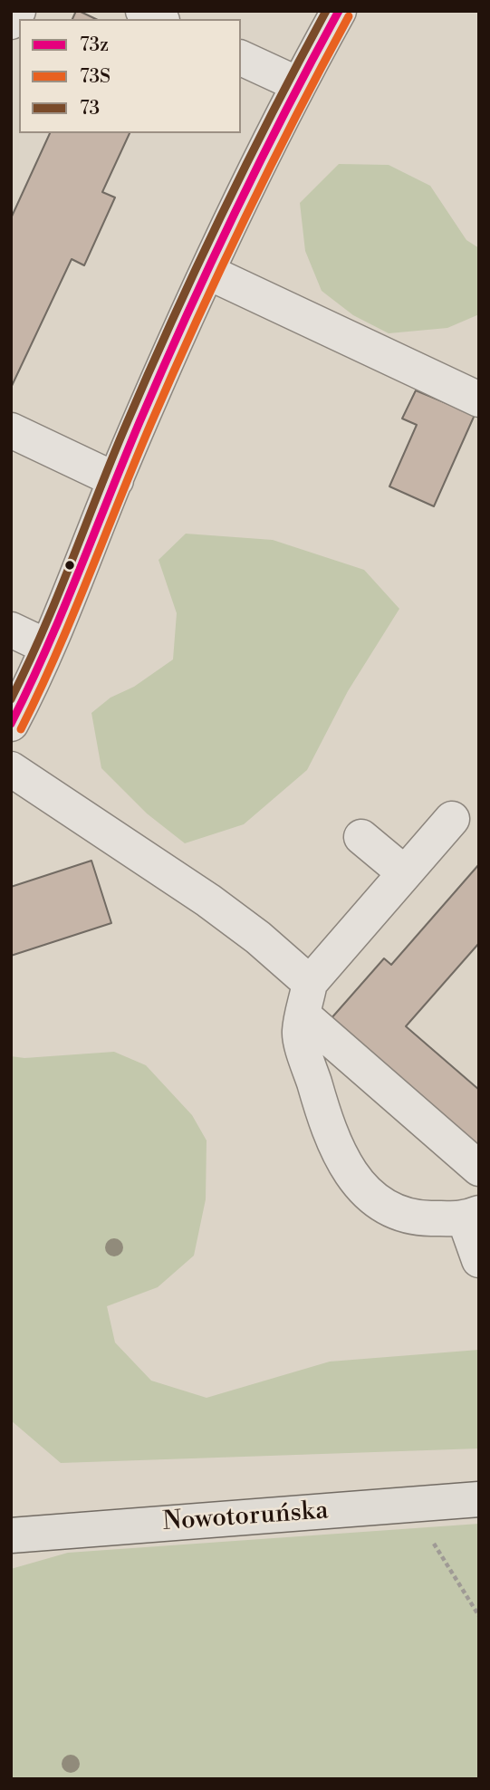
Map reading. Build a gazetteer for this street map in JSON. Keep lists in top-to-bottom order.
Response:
{
  "streets": {
    "main road": ["Nowotoruńska"]
  },
  "lines": ["transit line 73z", "transit line 73", "transit line 73S"],
  "legend": ["73z", "73S", "73"]
}
